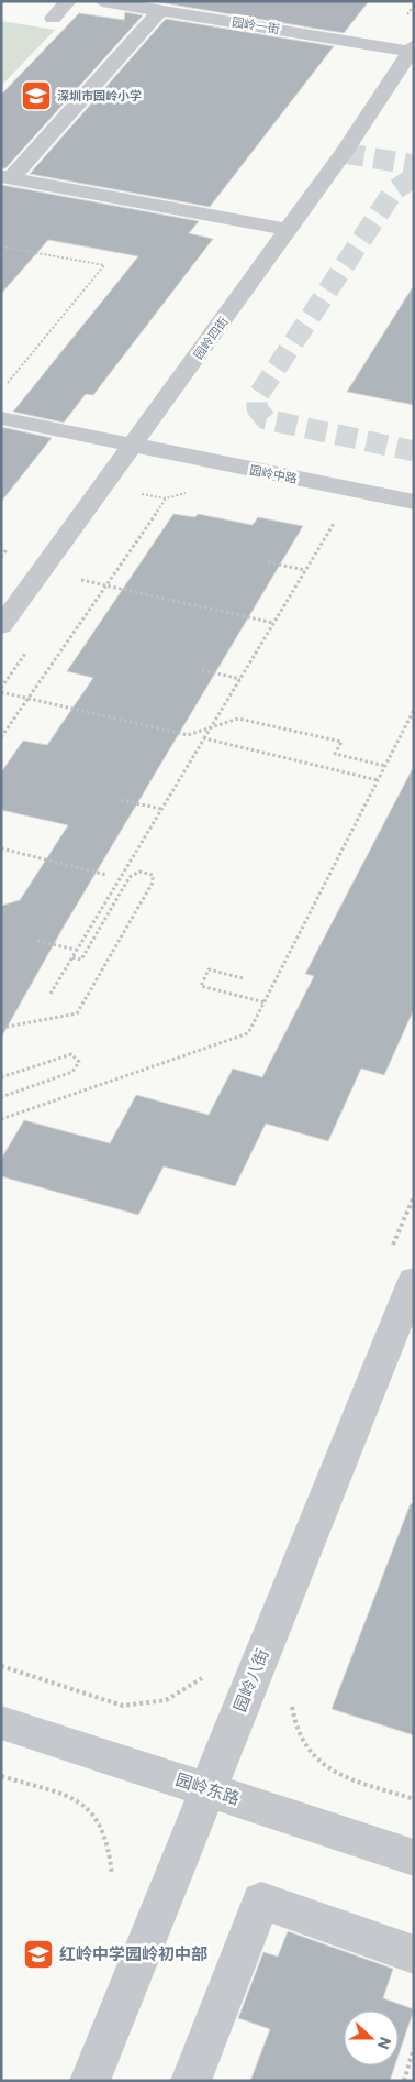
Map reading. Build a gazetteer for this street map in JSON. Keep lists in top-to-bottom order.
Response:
{
  "streets": {
    "street": [
      "园岭一街",
      "园岭四街",
      "园岭中路",
      "园岭八街",
      "园岭东路"
    ]
  },
  "crossings": [
    ["园岭一街", "园岭四街"],
    ["园岭四街", "园岭中路"],
    ["园岭八街", "园岭东路"]
  ],
  "places": {
    "school or university": ["深圳市园岭小学", "红岭中学园岭初中部"]
  },
  "north": "right"
}
